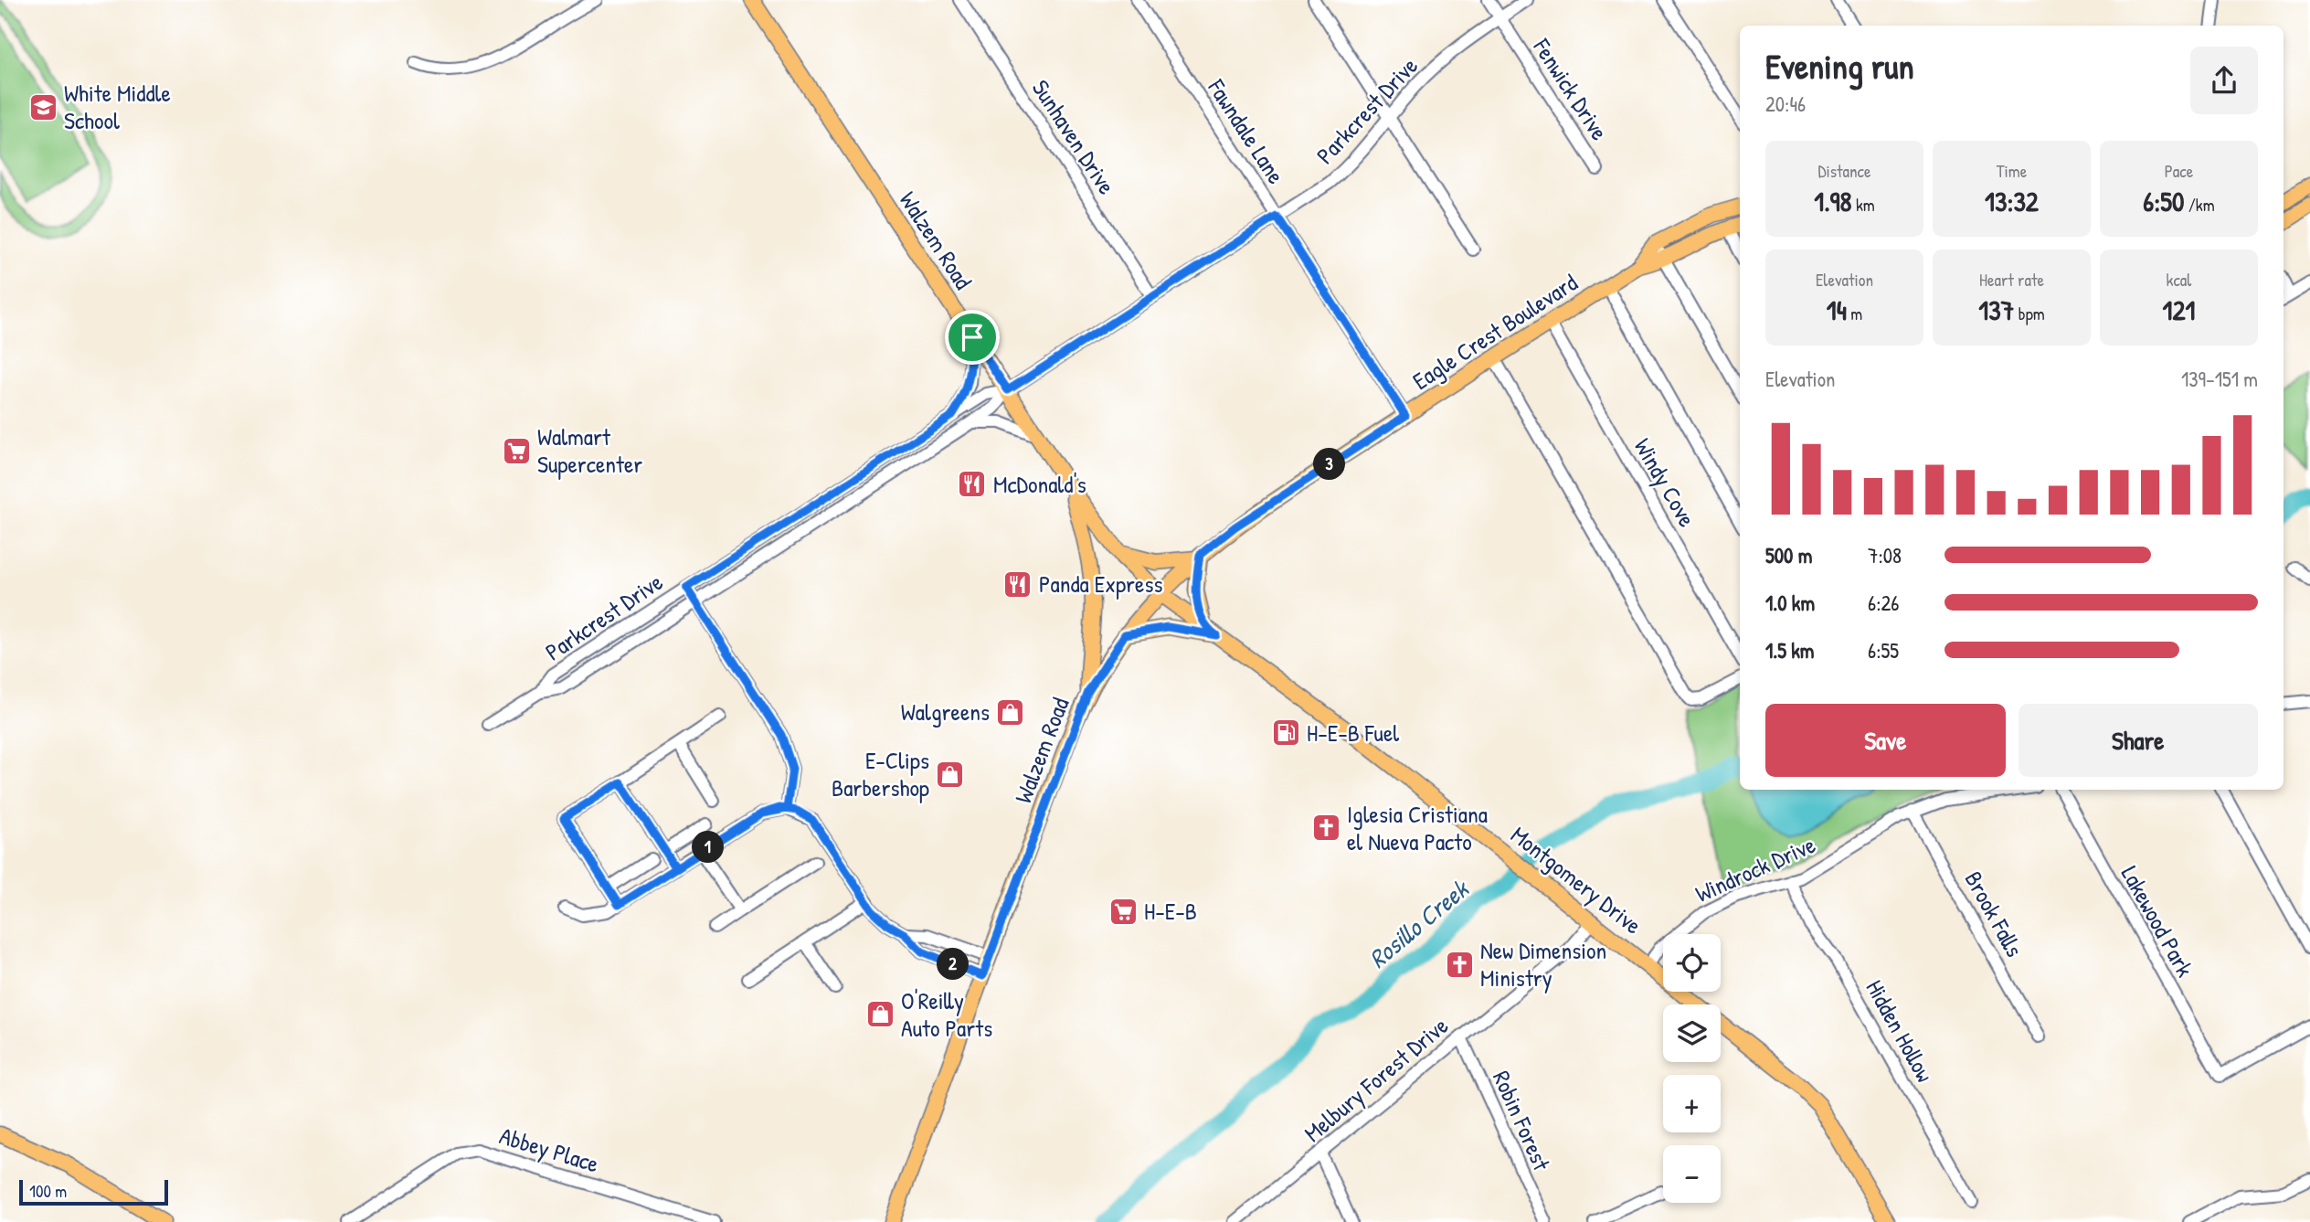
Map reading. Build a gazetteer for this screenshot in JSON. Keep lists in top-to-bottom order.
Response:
{
  "streets": {
    "main road": ["Walzem Road", "Eagle Crest Boulevard", "Montgomery Drive"],
    "street": [
      "Fenwick Drive",
      "Parkcrest Drive",
      "Fawndale Lane",
      "Sunhaven Drive",
      "Windy Cove",
      "Windrock Drive",
      "Brook Falls",
      "Lakewood Park",
      "Hidden Hollow",
      "Melbury Forest Drive",
      "Robin Forest",
      "Abbey Place"
    ]
  },
  "crossings": [
    ["Fenwick Drive", "Parkcrest Drive"],
    ["Parkcrest Drive", "Fawndale Lane"],
    ["Parkcrest Drive", "Sunhaven Drive"],
    ["Parkcrest Drive", "Walzem Road"],
    ["Fawndale Lane", "Eagle Crest Boulevard"],
    ["Walzem Road", "Eagle Crest Boulevard"],
    ["Walzem Road", "Montgomery Drive"],
    ["Eagle Crest Boulevard", "Windy Cove"],
    ["Eagle Crest Boulevard", "Montgomery Drive"],
    ["Windrock Drive", "Montgomery Drive"],
    ["Windrock Drive", "Brook Falls"],
    ["Windrock Drive", "Hidden Hollow"],
    ["Montgomery Drive", "Melbury Forest Drive"],
    ["Melbury Forest Drive", "Robin Forest"]
  ],
  "water": ["Rosillo Creek"],
  "places": {
    "school or university": ["White Middle School"],
    "supermarket": ["Walmart Supercenter", "H-E-B"],
    "restaurant": ["McDonald's", "Panda Express"],
    "shop": ["Walgreens", "E-Clips Barbershop", "O'Reilly Auto Parts"],
    "fuel station": ["H-E-B Fuel"],
    "church": ["Iglesia Cristiana el Nueva Pacto", "New Dimension Ministry"]
  },
  "scale_bar": "100 m",
  "page": {
    "heading": ["Evening run", "20:46"],
    "stats": [
      ["Distance", "1.98 km"],
      ["Time", "13:32"],
      ["Pace", "6:50 /km"],
      ["Elevation", "14 m"],
      ["Heart rate", "137 bpm"],
      ["kcal", "121"]
    ],
    "chart": ["Elevation", "139–151 m"],
    "pins": ["3", "1", "2"],
    "list": [
      {
        "name": "500 m",
        "note": "7:08"
      },
      {
        "name": "1.0 km",
        "note": "6:26"
      },
      {
        "name": "1.5 km",
        "note": "6:55"
      }
    ],
    "buttons": ["Save", "Share"],
    "map_buttons": ["+", "−"],
    "scale": "100 m"
  }
}
